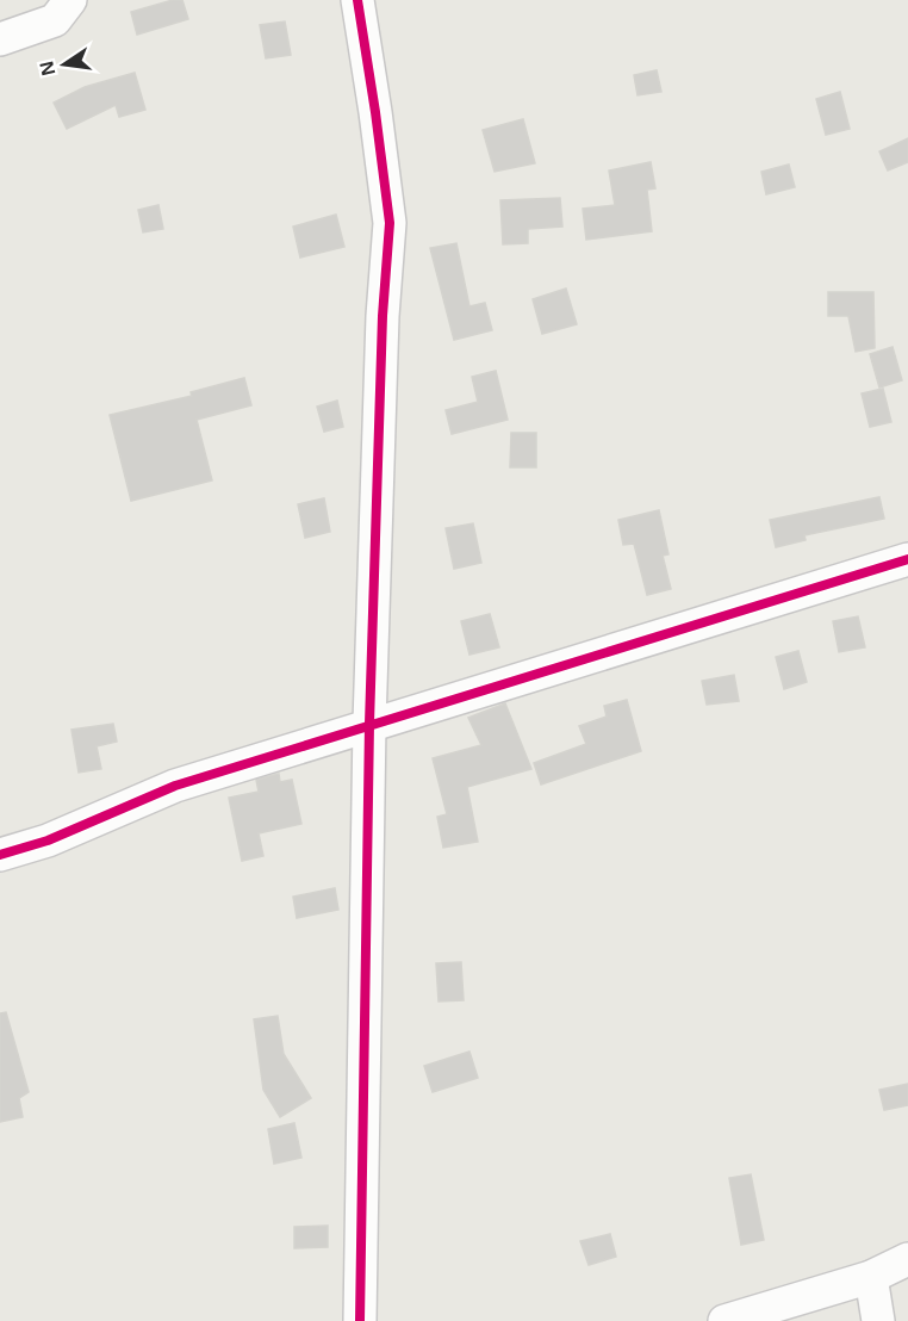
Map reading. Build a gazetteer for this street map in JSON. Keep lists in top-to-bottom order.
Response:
{
  "north": "left"
}
